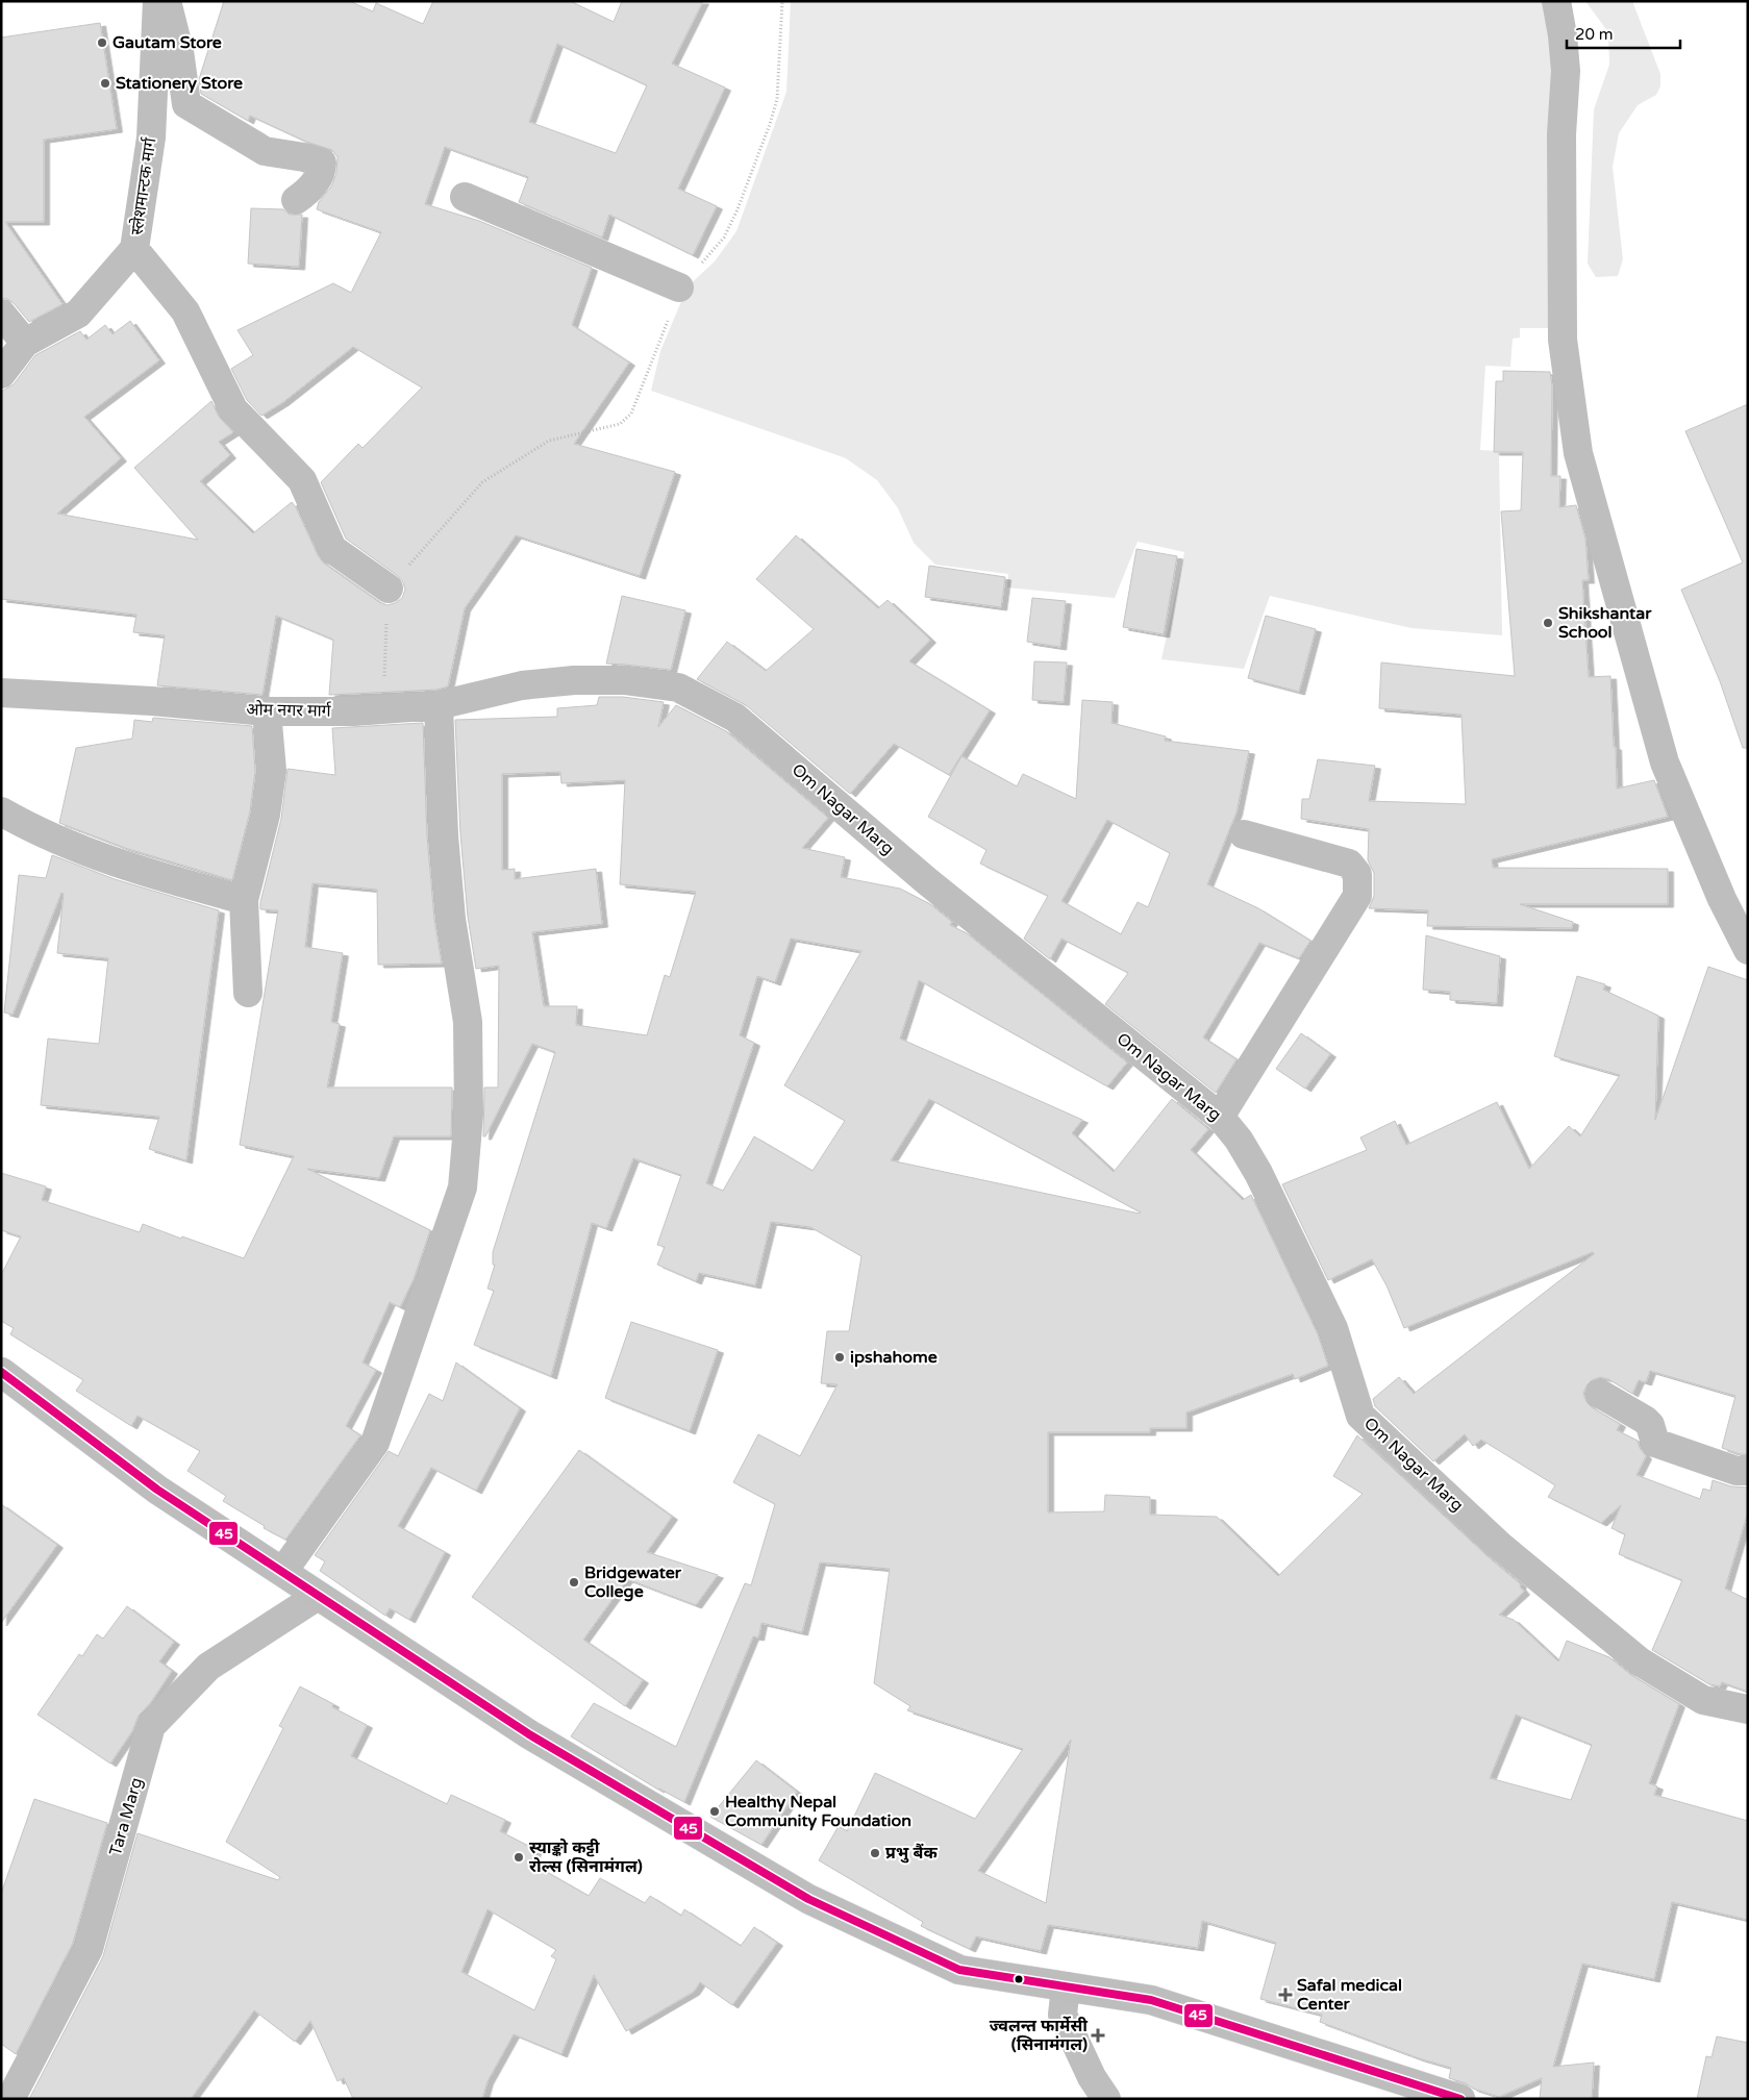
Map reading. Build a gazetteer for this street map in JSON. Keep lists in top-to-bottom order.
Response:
{
  "streets": {
    "street": [
      "स्लेशमान्टक मार्ग",
      "ओम नगर मार्ग",
      "Om Nagar Marg",
      "Tara Marg"
    ]
  },
  "crossings": [
    ["ओम नगर मार्ग", "Om Nagar Marg"]
  ],
  "places": {
    "other": [
      "Gautam Store",
      "Stationery Store",
      "Shikshantar School",
      "ipshahome",
      "Bridgewater College",
      "Healthy Nepal Community Foundation",
      "प्रभु बैंक",
      "स्याङ्को कट्टी रोल्स (सिनामंगल)"
    ],
    "health": ["Safal medical Center", "ज्वलन्त फार्मेसी (सिनामंगल)"]
  },
  "lines": ["transit line 45"],
  "scale_bar": "20 m"
}
